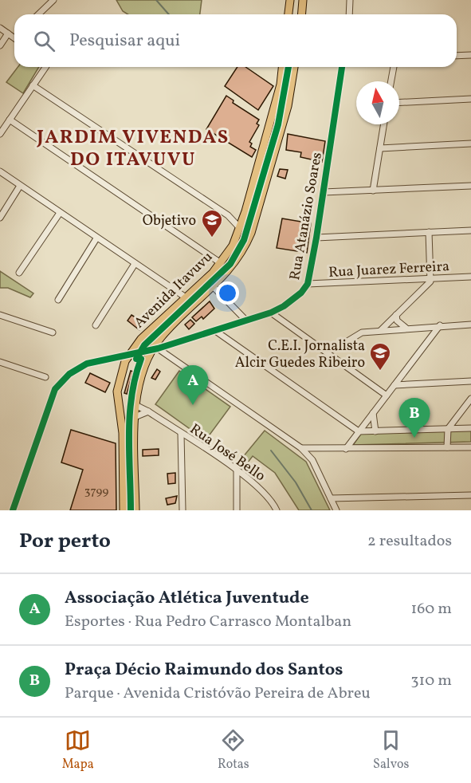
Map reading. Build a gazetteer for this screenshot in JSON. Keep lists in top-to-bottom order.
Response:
{
  "streets": {
    "main road": ["Avenida Itavuvu"],
    "street": ["Rua Atanázio Soares", "Rua Juarez Ferreira", "Rua José Bello"]
  },
  "crossings": [
    ["Rua Atanázio Soares", "Rua Juarez Ferreira"],
    ["Rua Atanázio Soares", "Avenida Itavuvu"],
    ["Avenida Itavuvu", "Rua José Bello"]
  ],
  "districts": ["JARDIM VIVENDAS DO ITAVUVU"],
  "places": {
    "school or university": ["Objetivo", "C.E.I. Jornalista Alcir Guedes Ribeiro"]
  },
  "house_numbers": ["3799"],
  "north": "top",
  "page": {
    "search": "Pesquisar aqui",
    "pins": ["A", "B"],
    "heading": ["Por perto", "2 resultados"],
    "list": [
      {
        "mark": "A",
        "name": "Associação Atlética Juventude",
        "note": "Esportes · Rua Pedro Carrasco Montalban",
        "value": "160 m"
      },
      {
        "mark": "B",
        "name": "Praça Décio Raimundo dos Santos",
        "note": "Parque · Avenida Cristóvão Pereira de Abreu",
        "value": "310 m"
      }
    ],
    "nav": ["Mapa", "Rotas", "Salvos"]
  }
}
